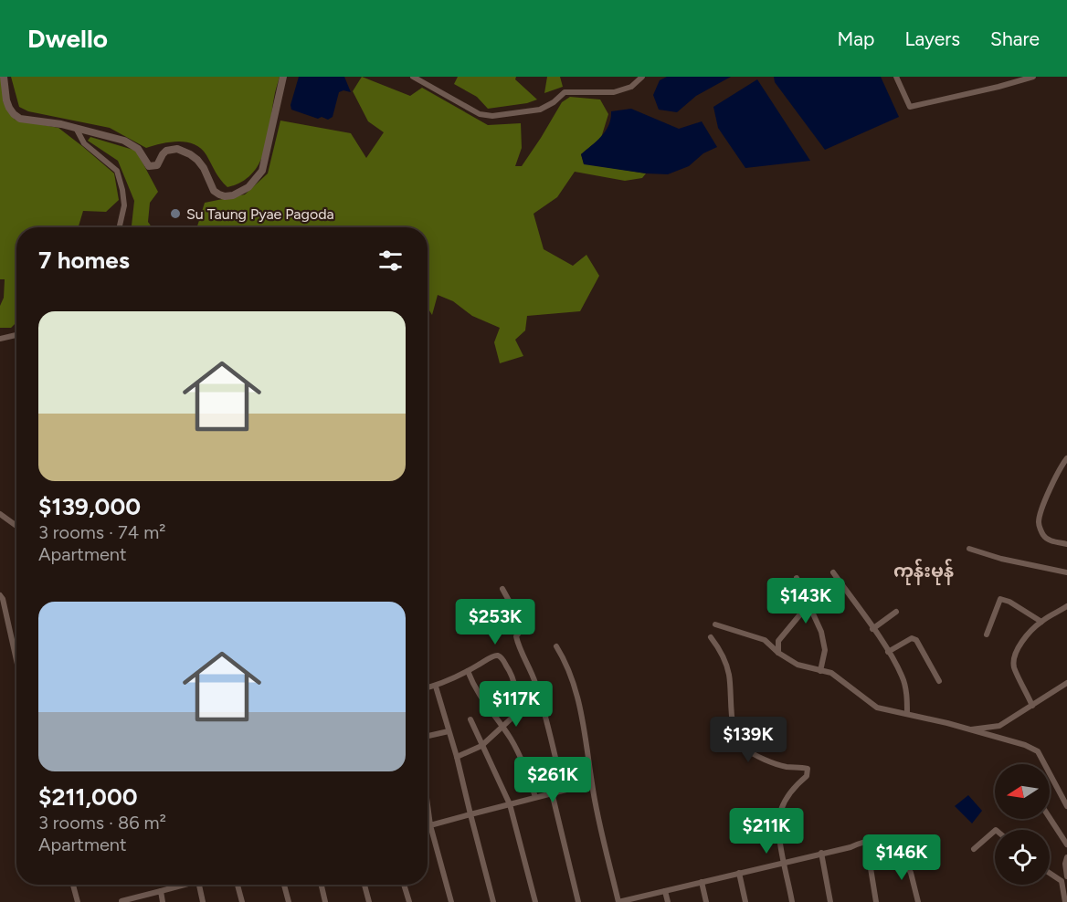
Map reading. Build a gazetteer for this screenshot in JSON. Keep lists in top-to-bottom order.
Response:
{
  "districts": ["ကုန်းမုန်"],
  "places": ["Su Taung Pyae Pagoda"],
  "north": "left",
  "page": {
    "header": "Dwello",
    "nav": ["Map", "Layers", "Share"],
    "heading": "7 homes",
    "list": [
      {
        "name": "$139,000",
        "note": "3 rooms · 74 m² · Apartment"
      },
      {
        "name": "$211,000",
        "note": "3 rooms · 86 m² · Apartment"
      }
    ],
    "price": [
      "$143K",
      "$253K",
      "$117K",
      "$139K",
      "$261K",
      "$211K",
      "$146K"
    ]
  }
}
